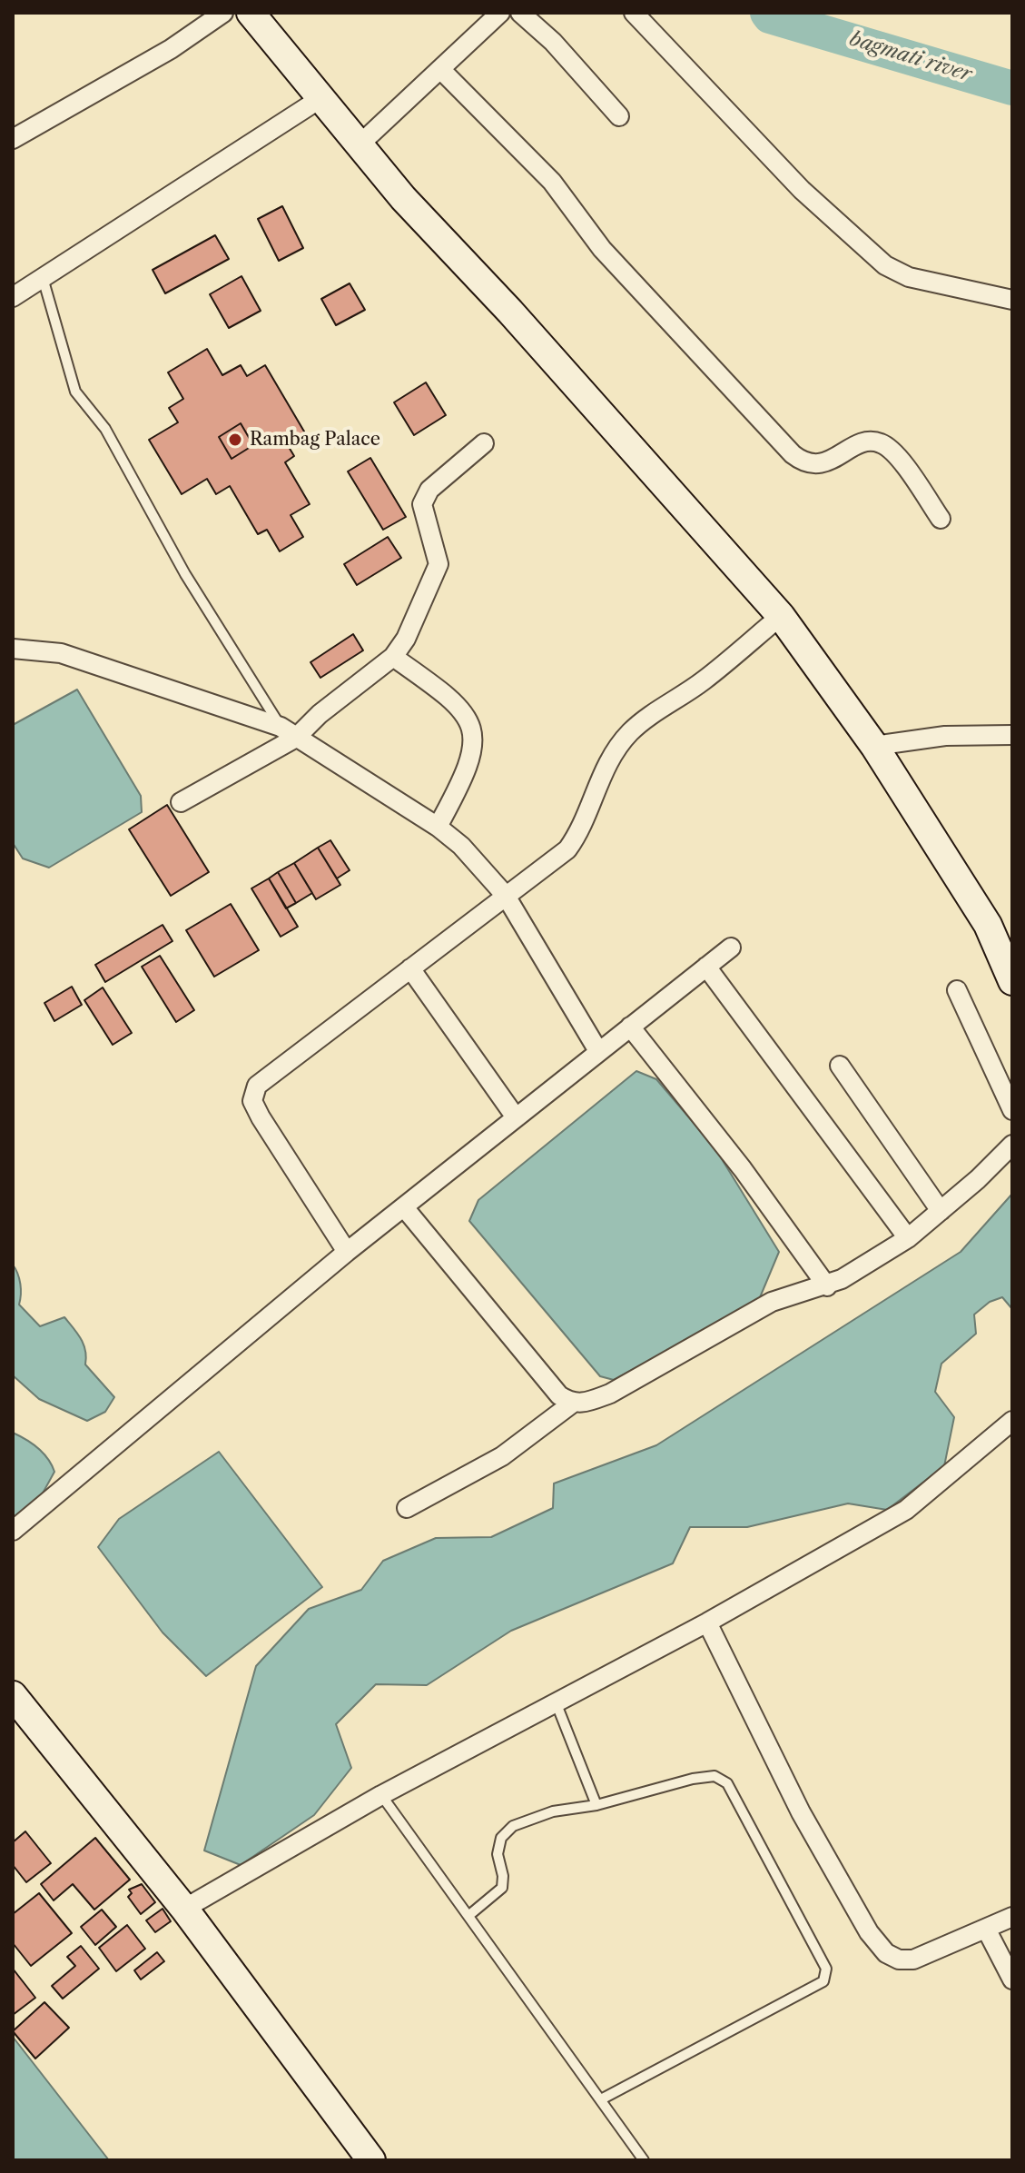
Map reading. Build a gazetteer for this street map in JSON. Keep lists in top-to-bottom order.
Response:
{
  "water": ["bagmati river"],
  "places": ["Rambag Palace"]
}
